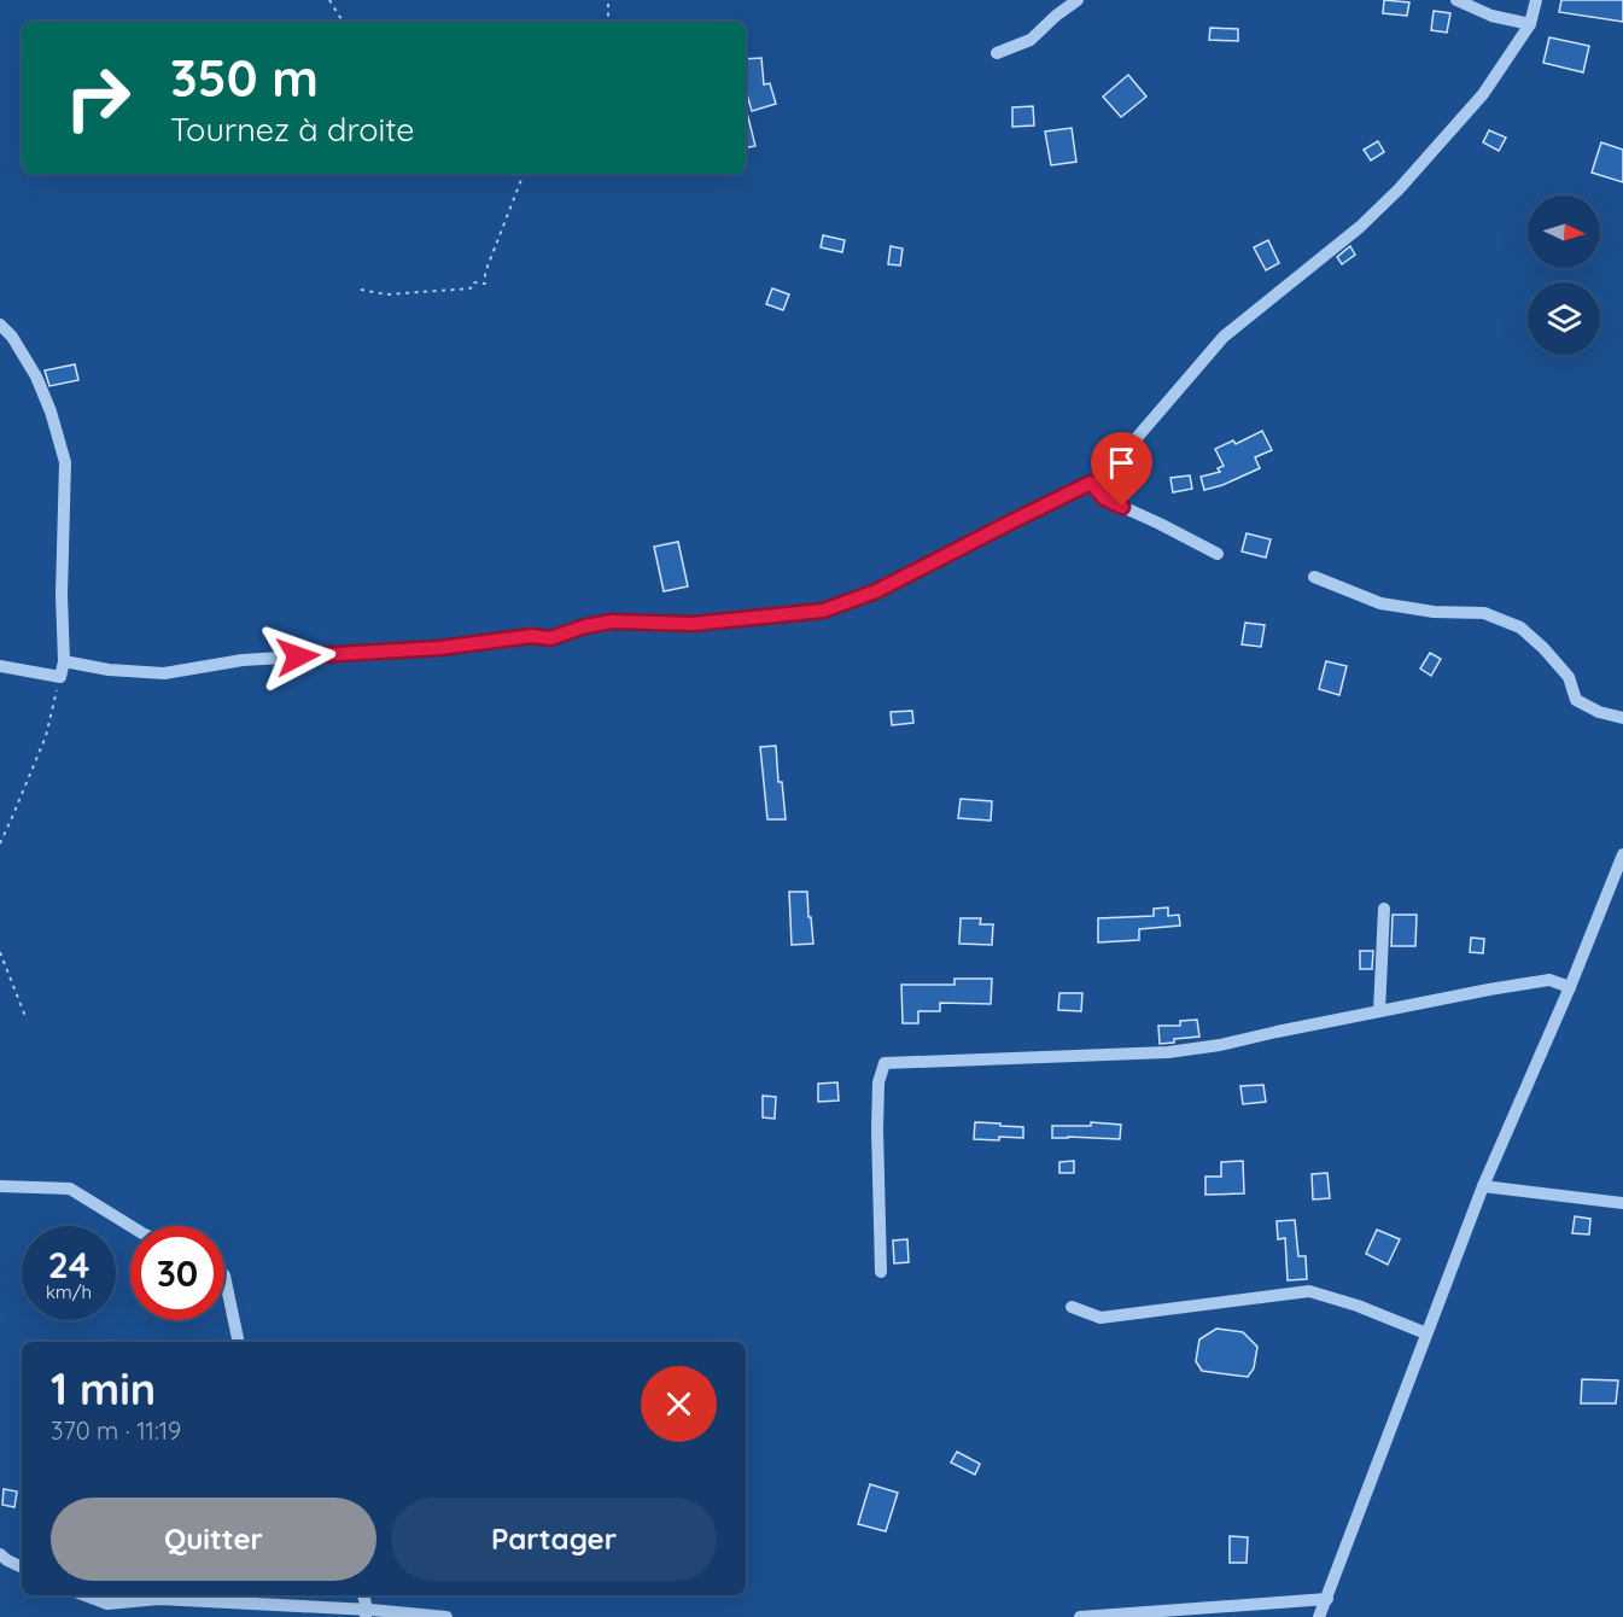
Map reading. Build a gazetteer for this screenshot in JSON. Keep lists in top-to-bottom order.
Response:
{
  "north": "right",
  "page": {
    "turn": ["350 m", "Tournez à droite"],
    "speed": "24 km/h",
    "limit": "30",
    "heading": ["1 min", "370 m · 11:19"],
    "buttons": ["Quitter", "Partager"]
  }
}
